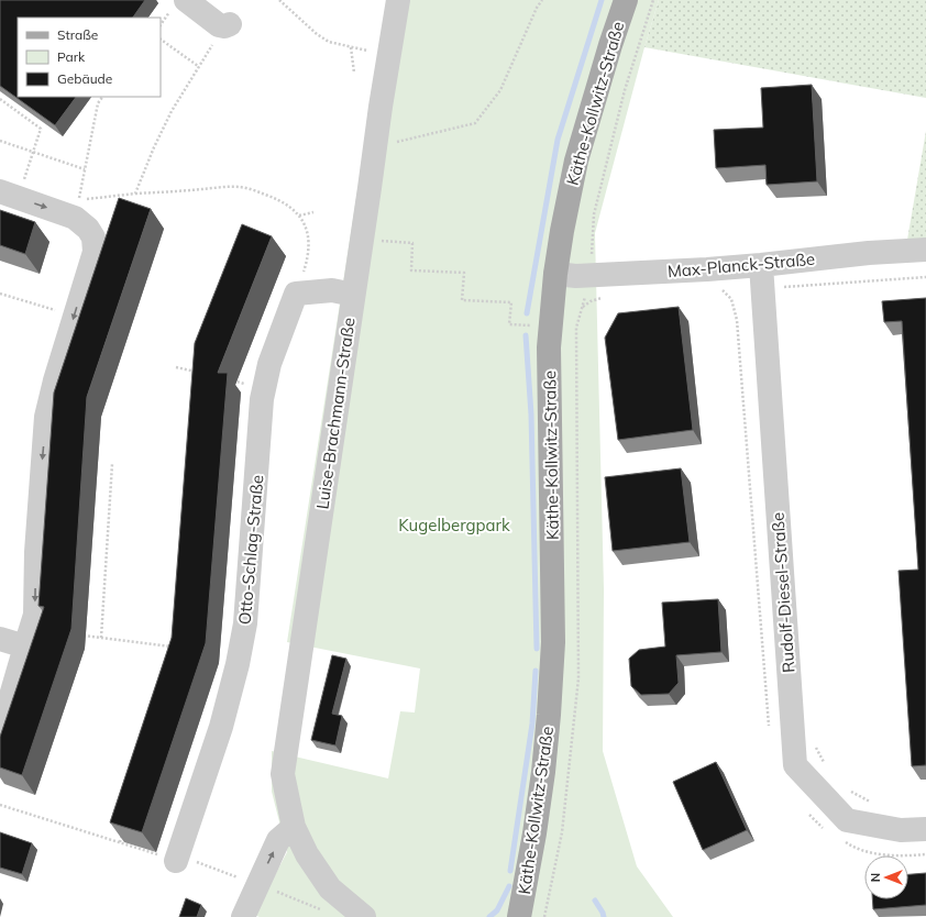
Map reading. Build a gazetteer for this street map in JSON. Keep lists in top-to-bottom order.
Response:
{
  "streets": {
    "main road": ["Käthe-Kollwitz-Straße"],
    "street": [
      "Max-Planck-Straße",
      "Luise-Brachmann-Straße",
      "Otto-Schlag-Straße",
      "Rudolf-Diesel-Straße"
    ]
  },
  "crossings": [
    ["Käthe-Kollwitz-Straße", "Max-Planck-Straße"],
    ["Max-Planck-Straße", "Rudolf-Diesel-Straße"]
  ],
  "parks": ["Kugelbergpark"],
  "legend": ["Straße", "Park", "Gebäude"],
  "north": "left"
}
